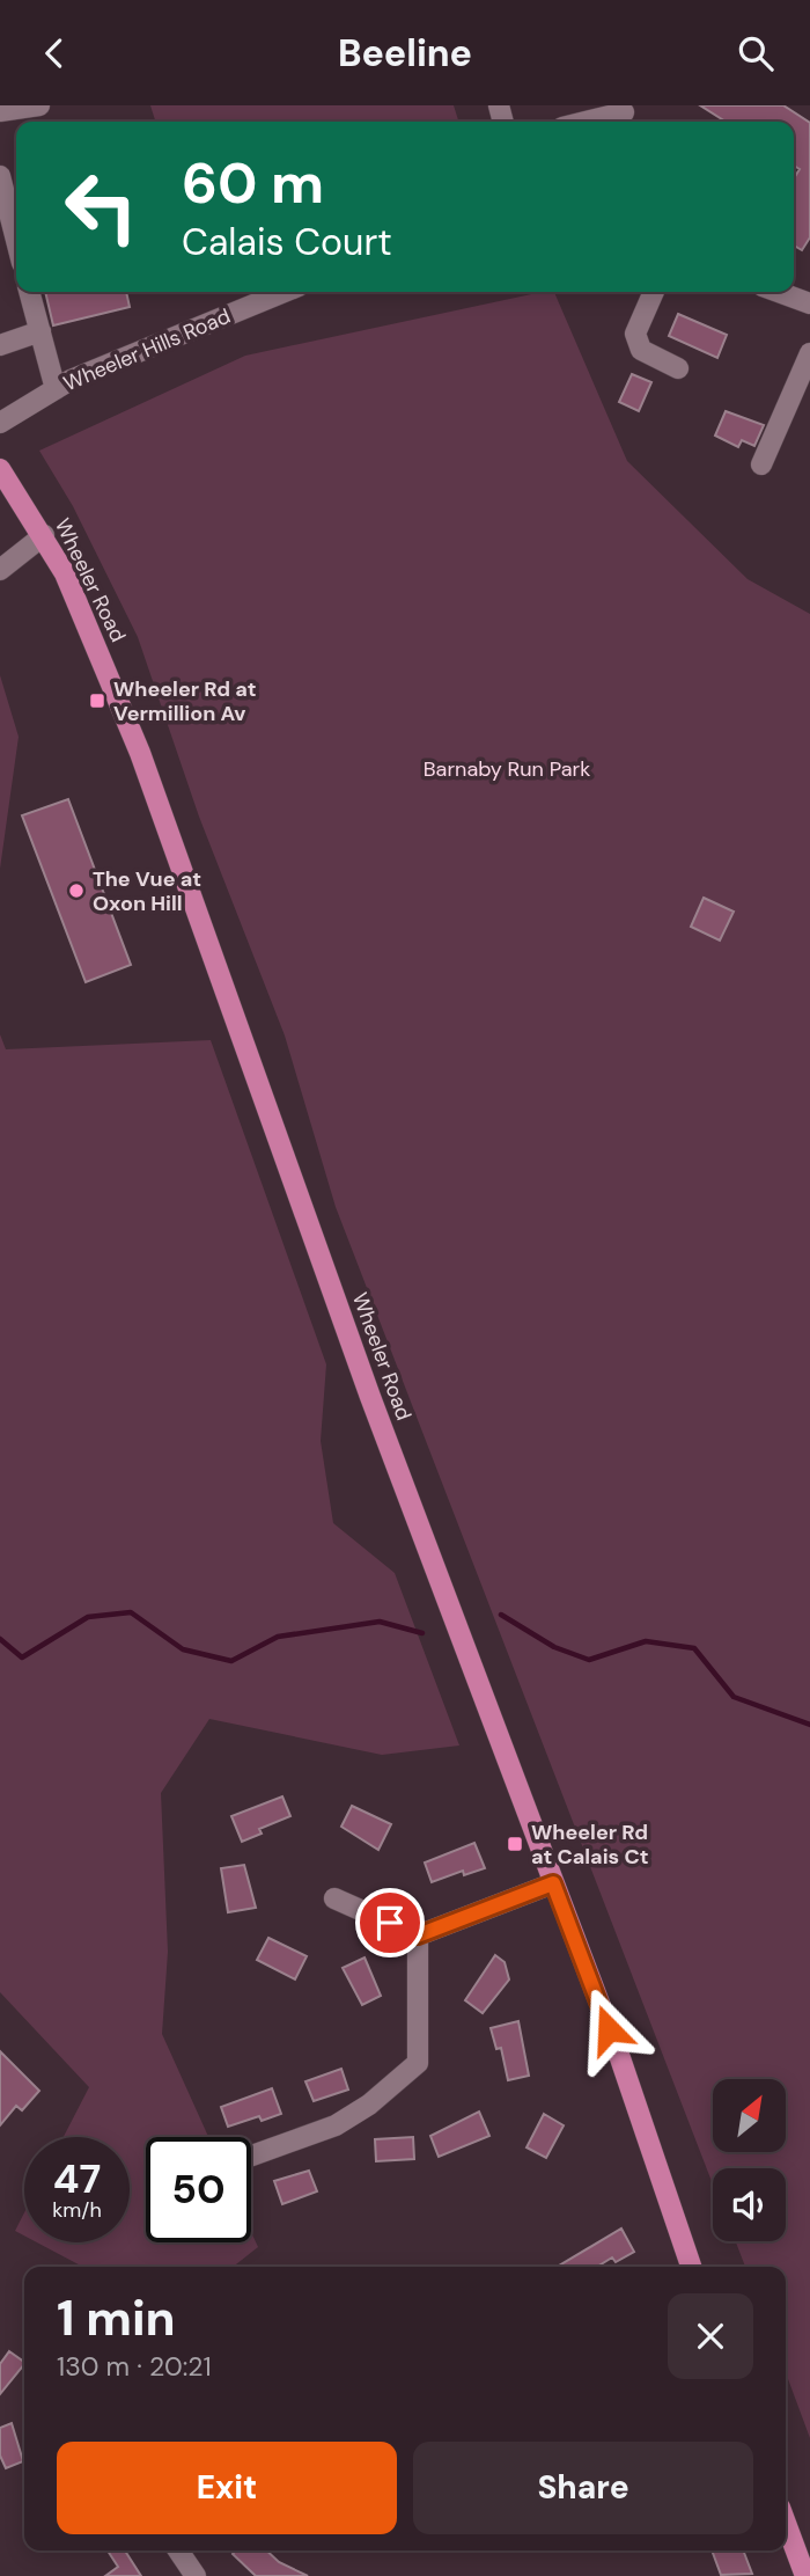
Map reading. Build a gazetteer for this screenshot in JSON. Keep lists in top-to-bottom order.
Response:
{
  "streets": {
    "main road": ["Wheeler Road"],
    "street": ["Wheeler Hills Road"]
  },
  "parks": ["Barnaby Run Park"],
  "places": {
    "transit": ["Wheeler Rd at Vermillion Av", "Wheeler Rd at Calais Ct"],
    "other": ["The Vue at Oxon Hill"]
  },
  "north": "top right",
  "page": {
    "header": "Beeline",
    "turn": ["60 m", "Calais Court"],
    "speed": "47 km/h",
    "limit": "50",
    "heading": ["1 min", "130 m · 20:21"],
    "buttons": ["Exit", "Share"]
  }
}
